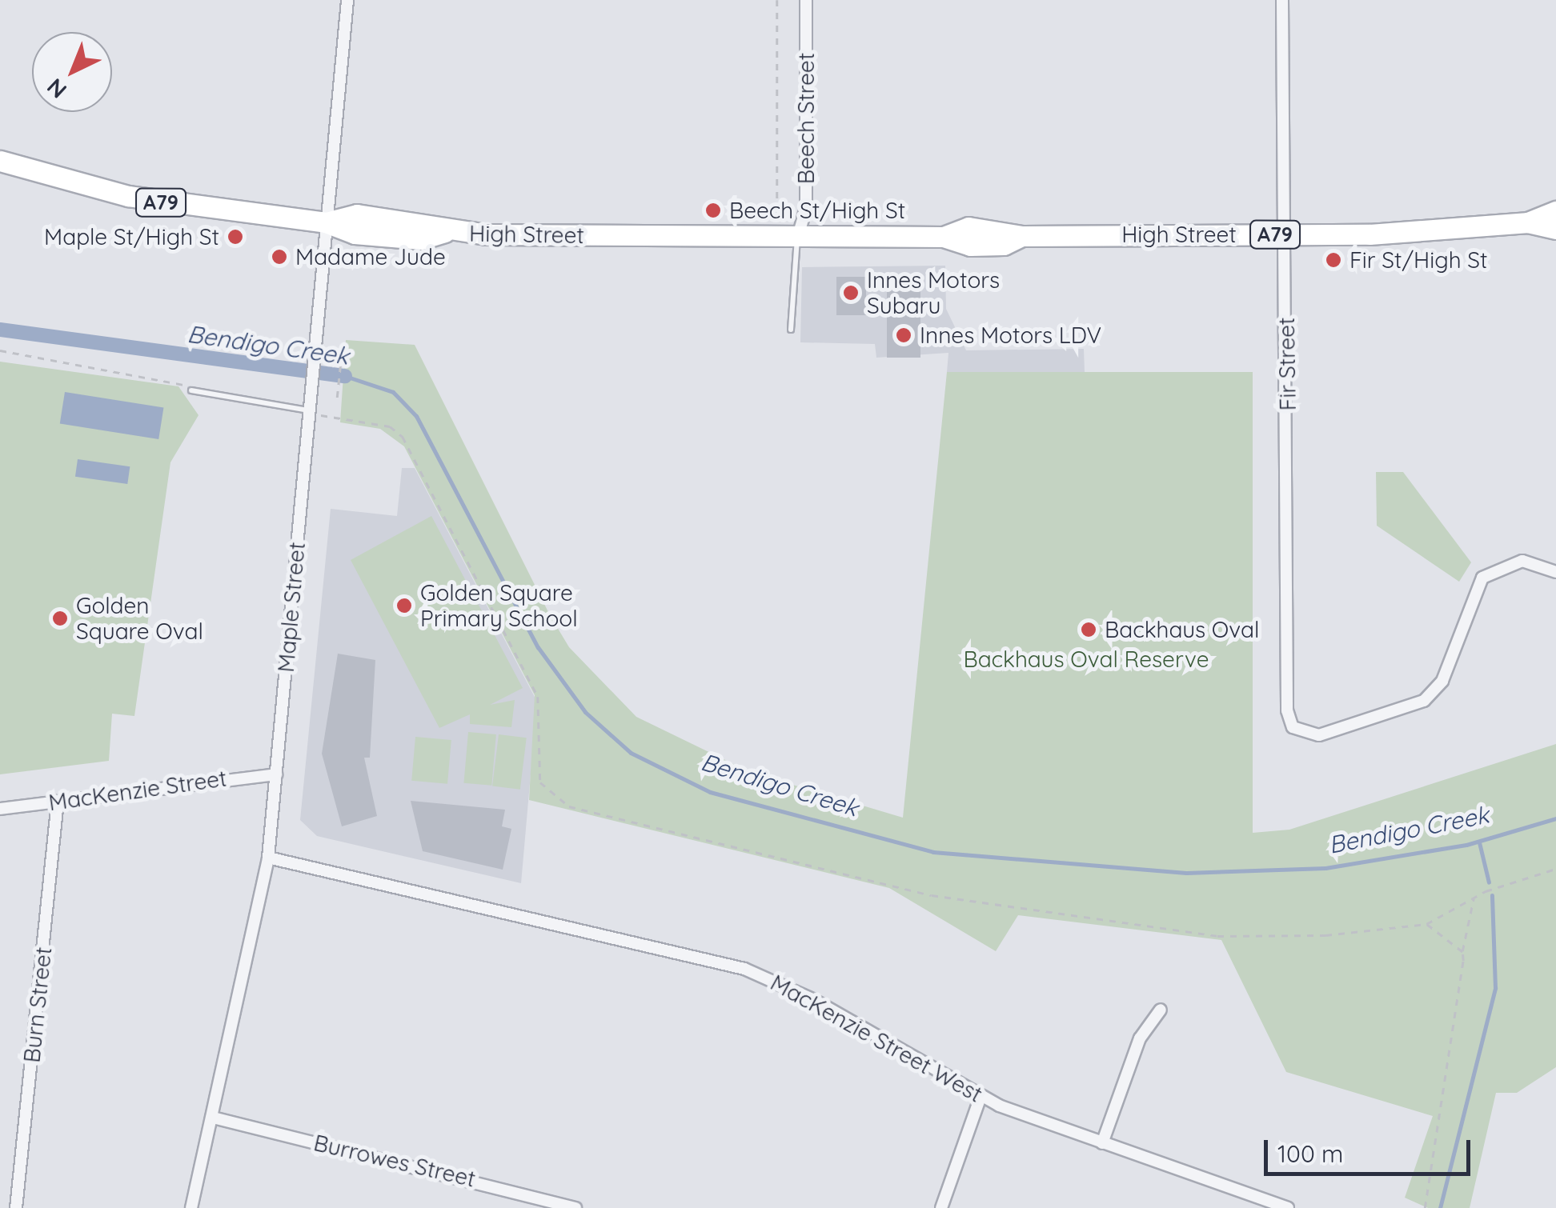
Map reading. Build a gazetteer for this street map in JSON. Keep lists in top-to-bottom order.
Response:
{
  "streets": {
    "highway": ["A79", "High Street"],
    "street": [
      "Beech Street",
      "Fir Street",
      "Maple Street",
      "MacKenzie Street",
      "Burn Street",
      "MacKenzie Street West",
      "Burrowes Street"
    ]
  },
  "crossings": [
    ["Beech Street", "High Street"],
    ["High Street", "Fir Street"],
    ["High Street", "Maple Street"],
    ["Maple Street", "MacKenzie Street"],
    ["Maple Street", "MacKenzie Street West"],
    ["Maple Street", "Burrowes Street"],
    ["MacKenzie Street", "Burn Street"]
  ],
  "water": ["Bendigo Creek"],
  "parks": ["Backhaus Oval Reserve"],
  "places": [
    "Beech St/High St",
    "Maple St/High St",
    "Madame Jude",
    "Fir St/High St",
    "Innes Motors Subaru",
    "Innes Motors LDV",
    "Golden Square Primary School",
    "Golden Square Oval",
    "Backhaus Oval"
  ],
  "scale_bar": "100 m",
  "north": "bottom left"
}
